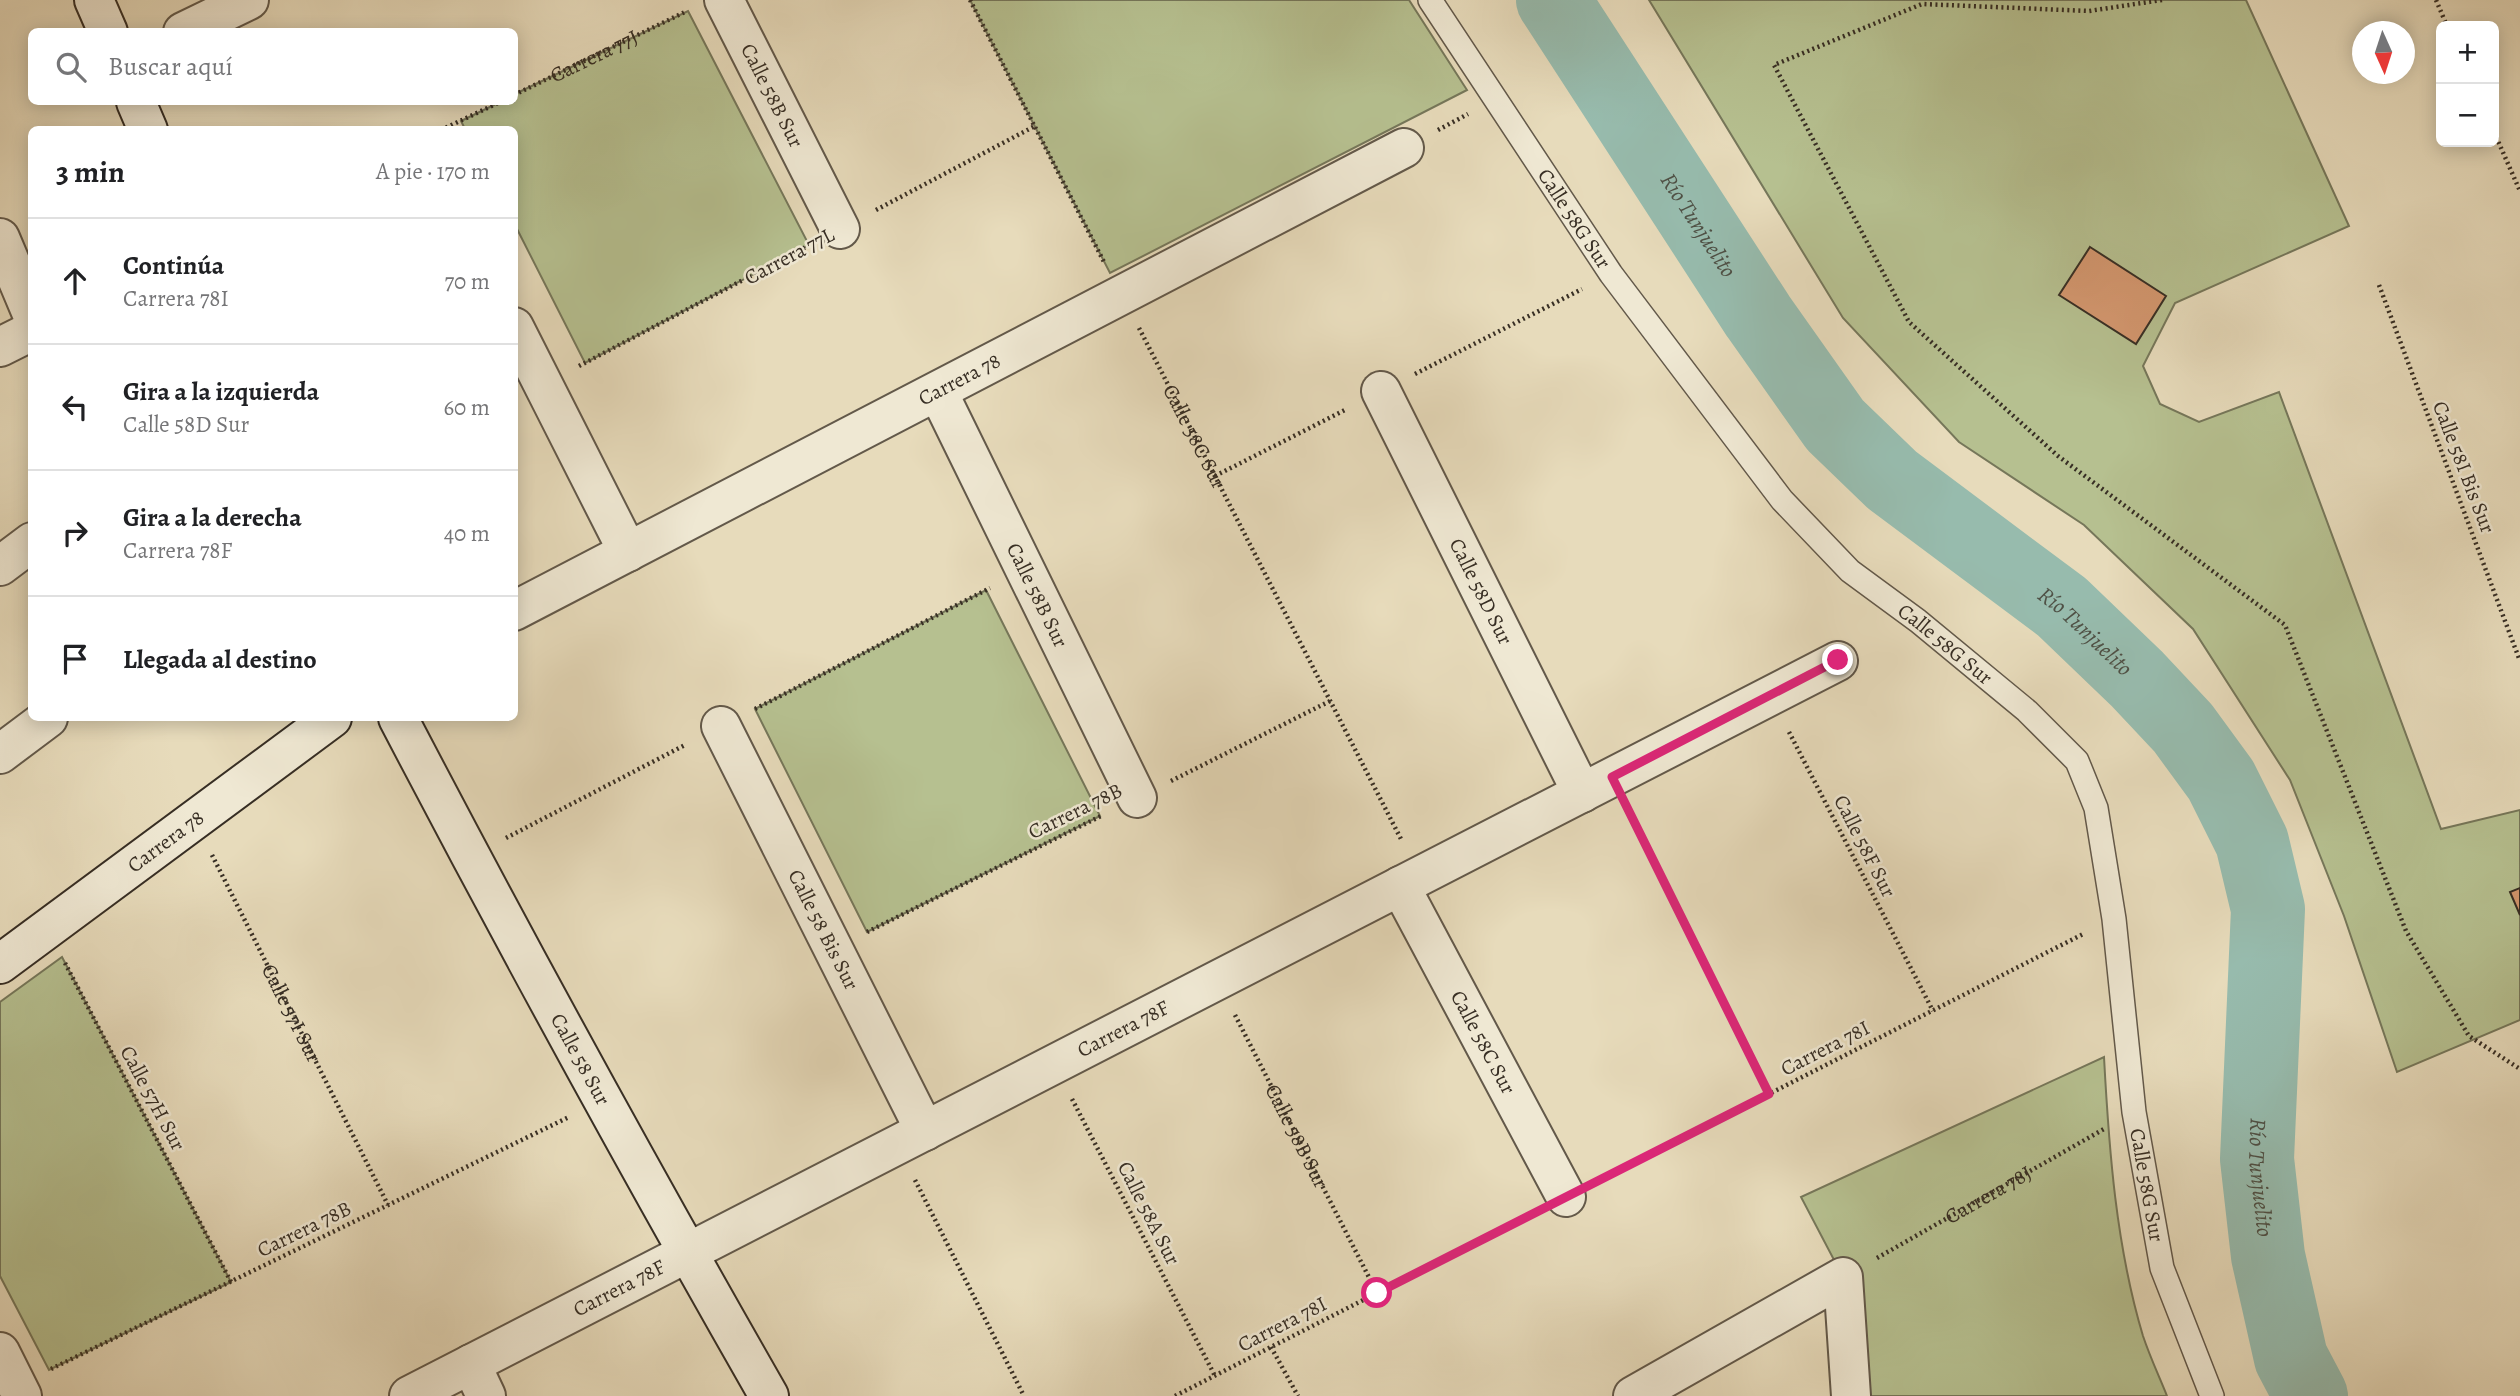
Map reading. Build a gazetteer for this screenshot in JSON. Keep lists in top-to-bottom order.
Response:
{
  "streets": {
    "street": [
      "Calle 58B Sur",
      "Carrera 78",
      "Calle 58C Sur",
      "Calle 58D Sur",
      "Calle 58 Bis Sur",
      "Carrera 78F",
      "Calle 58 Sur"
    ],
    "lane": ["Calle 58G Sur"],
    "path": [
      "Carrera 77J",
      "Carrera 77L",
      "Calle 58I Bis Sur",
      "Carrera 78B",
      "Calle 58F Sur",
      "Calle 57I Sur",
      "Carrera 78I",
      "Calle 57H Sur",
      "Carrera 78J",
      "Calle 58A Sur"
    ]
  },
  "crossings": [
    ["Calle 58B Sur", "Carrera 77L"],
    ["Calle 58B Sur", "Carrera 78"],
    ["Calle 58B Sur", "Carrera 78B"],
    ["Calle 58B Sur", "Carrera 78F"],
    ["Calle 58B Sur", "Carrera 78I"],
    ["Calle 58G Sur", "Carrera 78I"],
    ["Calle 58G Sur", "Carrera 78J"],
    ["Carrera 77L", "Calle 58C Sur"],
    ["Carrera 78", "Calle 58C Sur"],
    ["Carrera 78", "Calle 57I Sur"],
    ["Carrera 78", "Calle 57H Sur"],
    ["Calle 58C Sur", "Carrera 78B"],
    ["Calle 58C Sur", "Carrera 78F"],
    ["Calle 58C Sur", "Carrera 78I"],
    ["Calle 58D Sur", "Carrera 78F"],
    ["Carrera 78B", "Calle 58 Bis Sur"],
    ["Carrera 78B", "Calle 57I Sur"],
    ["Carrera 78B", "Calle 58 Sur"],
    ["Carrera 78B", "Calle 57H Sur"],
    ["Calle 58F Sur", "Carrera 78F"],
    ["Calle 58F Sur", "Carrera 78I"],
    ["Calle 58 Bis Sur", "Carrera 78F"],
    ["Carrera 78F", "Calle 58 Sur"],
    ["Carrera 78F", "Calle 58A Sur"],
    ["Carrera 78I", "Calle 58A Sur"]
  ],
  "water": ["Río Tunjuelito"],
  "north": "bottom",
  "page": {
    "map_buttons": ["+", "−"],
    "search": "Buscar aquí",
    "heading": ["3 min", "A pie · 170 m"],
    "list": [
      ["Continúa", "Carrera 78I", "70 m"],
      ["Gira a la izquierda", "Calle 58D Sur", "60 m"],
      ["Gira a la derecha", "Carrera 78F", "40 m"],
      "Llegada al destino"
    ]
  }
}
